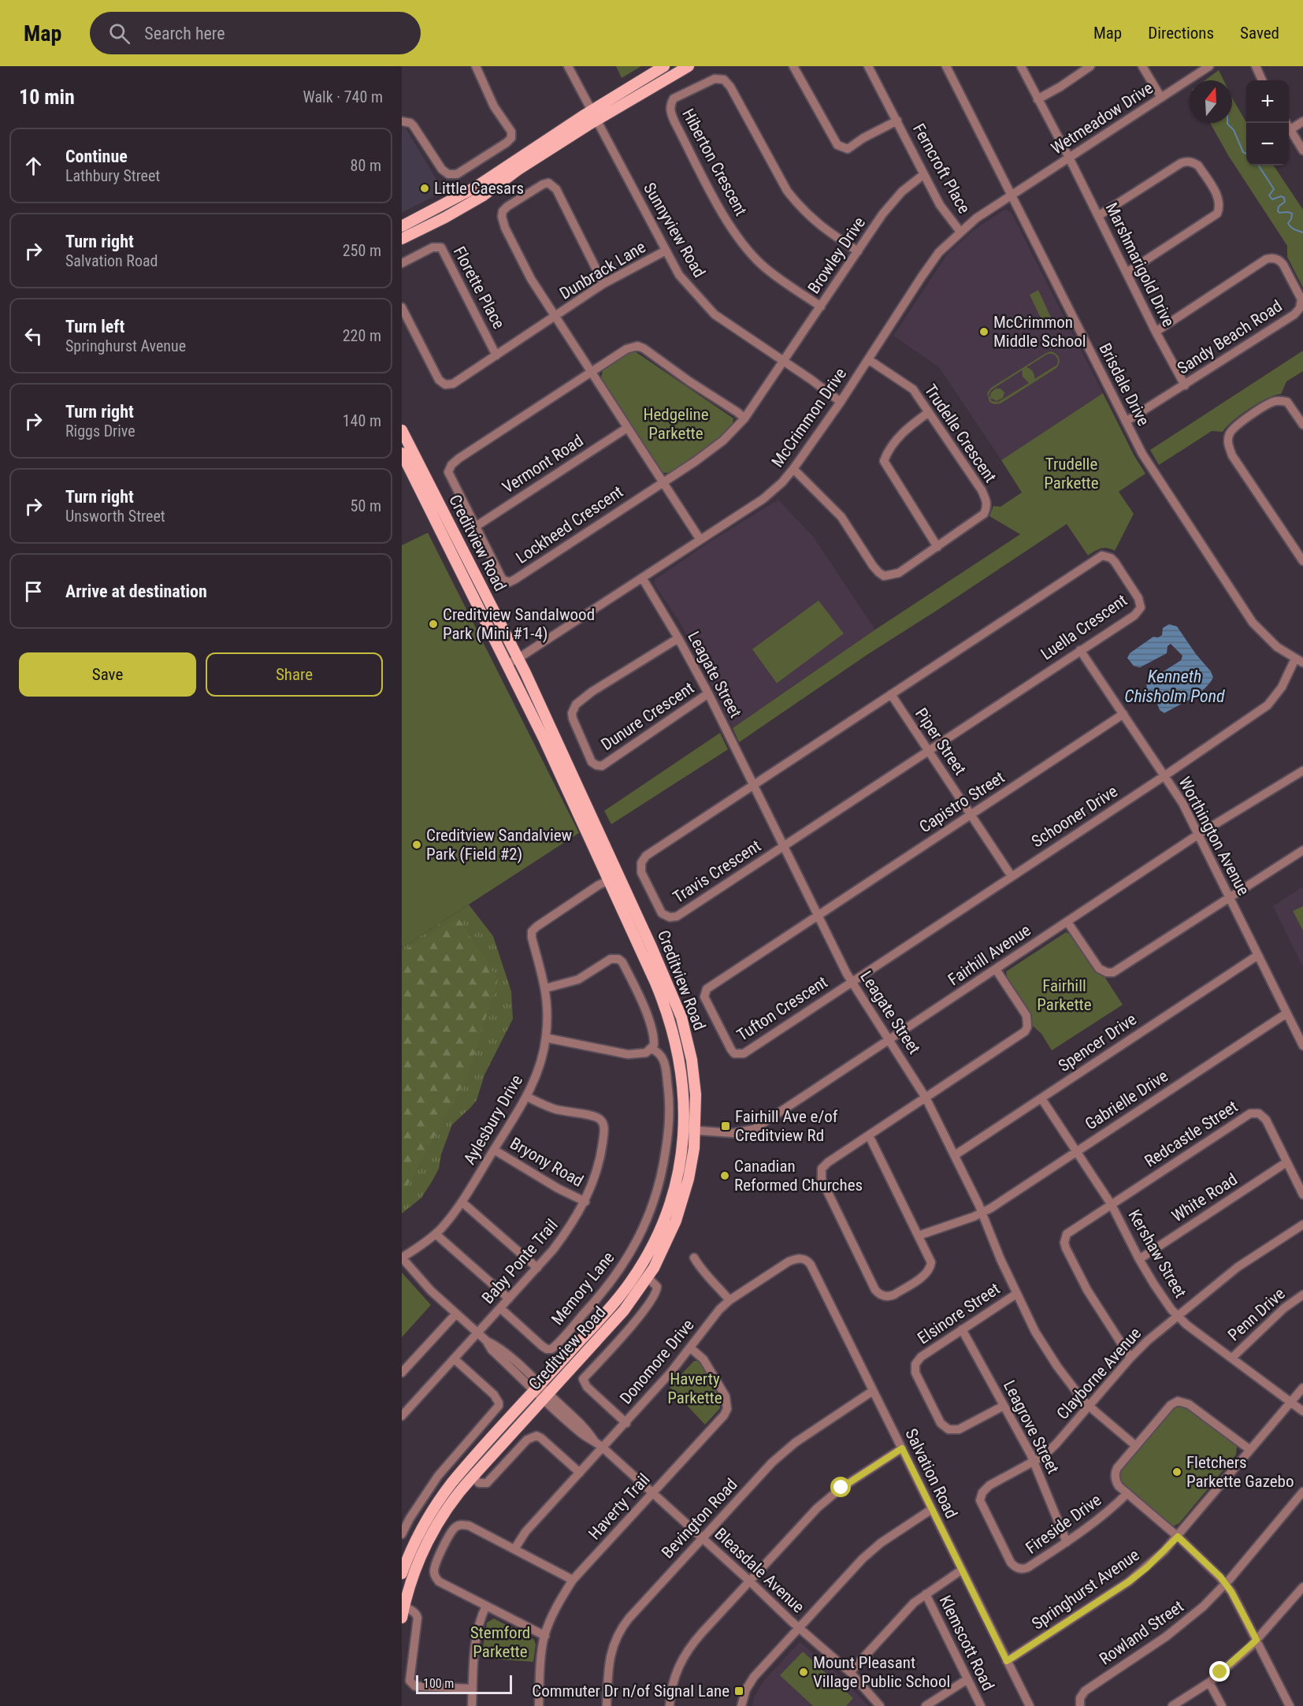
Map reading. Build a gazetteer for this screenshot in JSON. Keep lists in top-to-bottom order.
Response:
{
  "streets": {
    "main road": ["Creditview Road"],
    "street": [
      "Wetmeadow Drive",
      "Hiberton Crescent",
      "Ferncroft Place",
      "Sunnyview Road",
      "Browley Drive",
      "Marshmarigold Drive",
      "Dunbrack Lane",
      "Florette Place",
      "Sandy Beach Road",
      "Brisdale Drive",
      "McCrimmon Drive",
      "Trudelle Crescent",
      "Vermont Road",
      "Lockheed Crescent",
      "Luella Crescent",
      "Leagate Street",
      "Dunure Crescent",
      "Piper Street",
      "Capistro Street",
      "Schooner Drive",
      "Worthington Avenue",
      "Travis Crescent",
      "Fairhill Avenue",
      "Tufton Crescent",
      "Spencer Drive",
      "Gabrielle Drive",
      "Aylesbury Drive",
      "Redcastle Street",
      "Bryony Road",
      "White Road",
      "Kershaw Street",
      "Baby Ponte Trail",
      "Memory Lane",
      "Elsinore Street",
      "Penn Drive",
      "Donomore Drive",
      "Clayborne Avenue",
      "Leagrove Street",
      "Salvation Road",
      "Haverty Trail",
      "Bevington Road",
      "Fireside Drive",
      "Bleasdale Avenue",
      "Springhurst Avenue",
      "Rowland Street",
      "Klemscott Road"
    ]
  },
  "crossings": [
    ["Wetmeadow Drive", "Marshmarigold Drive"],
    ["Wetmeadow Drive", "Brisdale Drive"],
    ["Wetmeadow Drive", "McCrimmon Drive"],
    ["Hiberton Crescent", "Browley Drive"],
    ["Ferncroft Place", "Browley Drive"],
    ["Ferncroft Place", "McCrimmon Drive"],
    ["Sunnyview Road", "Browley Drive"],
    ["Sunnyview Road", "Dunbrack Lane"],
    ["Sunnyview Road", "McCrimmon Drive"],
    ["Browley Drive", "Lockheed Crescent"],
    ["Marshmarigold Drive", "Sandy Beach Road"],
    ["Dunbrack Lane", "Florette Place"],
    ["Sandy Beach Road", "Brisdale Drive"],
    ["Brisdale Drive", "McCrimmon Drive"],
    ["Brisdale Drive", "Schooner Drive"],
    ["McCrimmon Drive", "Trudelle Crescent"],
    ["McCrimmon Drive", "Creditview Road"],
    ["McCrimmon Drive", "Leagate Street"],
    ["Vermont Road", "Lockheed Crescent"],
    ["Creditview Road", "Fairhill Avenue"],
    ["Creditview Road", "Aylesbury Drive"],
    ["Creditview Road", "Bleasdale Avenue"],
    ["Luella Crescent", "Leagate Street"],
    ["Luella Crescent", "Piper Street"],
    ["Luella Crescent", "Worthington Avenue"],
    ["Luella Crescent", "Travis Crescent"],
    ["Leagate Street", "Dunure Crescent"],
    ["Leagate Street", "Capistro Street"],
    ["Leagate Street", "Schooner Drive"],
    ["Leagate Street", "Travis Crescent"],
    ["Leagate Street", "Fairhill Avenue"],
    ["Leagate Street", "Tufton Crescent"],
    ["Leagate Street", "Spencer Drive"],
    ["Leagate Street", "Gabrielle Drive"],
    ["Leagate Street", "Elsinore Street"],
    ["Leagate Street", "Clayborne Avenue"],
    ["Piper Street", "Capistro Street"],
    ["Piper Street", "Schooner Drive"],
    ["Capistro Street", "Worthington Avenue"],
    ["Capistro Street", "Tufton Crescent"],
    ["Schooner Drive", "Worthington Avenue"],
    ["Schooner Drive", "Tufton Crescent"],
    ["Worthington Avenue", "Fairhill Avenue"],
    ["Worthington Avenue", "Spencer Drive"],
    ["Worthington Avenue", "Gabrielle Drive"],
    ["Spencer Drive", "Kershaw Street"],
    ["Gabrielle Drive", "Kershaw Street"],
    ["Aylesbury Drive", "Bryony Road"],
    ["Aylesbury Drive", "Baby Ponte Trail"],
    ["Aylesbury Drive", "Bleasdale Avenue"],
    ["Redcastle Street", "White Road"],
    ["Redcastle Street", "Kershaw Street"],
    ["Bryony Road", "Baby Ponte Trail"],
    ["White Road", "Kershaw Street"],
    ["Kershaw Street", "Penn Drive"],
    ["Kershaw Street", "Clayborne Avenue"],
    ["Kershaw Street", "Springhurst Avenue"],
    ["Baby Ponte Trail", "Memory Lane"],
    ["Baby Ponte Trail", "Bleasdale Avenue"],
    ["Elsinore Street", "Leagrove Street"],
    ["Donomore Drive", "Salvation Road"],
    ["Donomore Drive", "Haverty Trail"],
    ["Donomore Drive", "Bleasdale Avenue"],
    ["Clayborne Avenue", "Leagrove Street"],
    ["Clayborne Avenue", "Fireside Drive"],
    ["Leagrove Street", "Fireside Drive"],
    ["Salvation Road", "Bevington Road"],
    ["Salvation Road", "Springhurst Avenue"],
    ["Haverty Trail", "Bleasdale Avenue"],
    ["Bevington Road", "Bleasdale Avenue"]
  ],
  "water": ["Kenneth Chisholm Pond"],
  "parks": [
    "Hedgeline Parkette",
    "Trudelle Parkette",
    "Fairhill Parkette",
    "Haverty Parkette",
    "Stemford Parkette"
  ],
  "places": {
    "other": [
      "Little Caesars",
      "McCrimmon Middle School",
      "Creditview Sandalwood Park (Mini #1-4)",
      "Creditview Sandalview Park (Field #2)",
      "Canadian Reformed Churches",
      "Fletchers Parkette Gazebo",
      "Mount Pleasant Village Public School"
    ],
    "transit": ["Fairhill Ave e/of Creditview Rd", "Commuter Dr n/of Signal Lane"]
  },
  "scale_bar": "100 m",
  "north": "top",
  "page": {
    "header": "Map",
    "search": "Search here",
    "nav": ["Map", "Directions", "Saved"],
    "heading": ["10 min", "Walk · 740 m"],
    "map_buttons": ["+", "−"],
    "list": [
      ["Continue", "Lathbury Street", "80 m"],
      ["Turn right", "Salvation Road", "250 m"],
      ["Turn left", "Springhurst Avenue", "220 m"],
      ["Turn right", "Riggs Drive", "140 m"],
      ["Turn right", "Unsworth Street", "50 m"],
      "Arrive at destination"
    ],
    "buttons": ["Save", "Share"],
    "scale": "100 m"
  }
}
